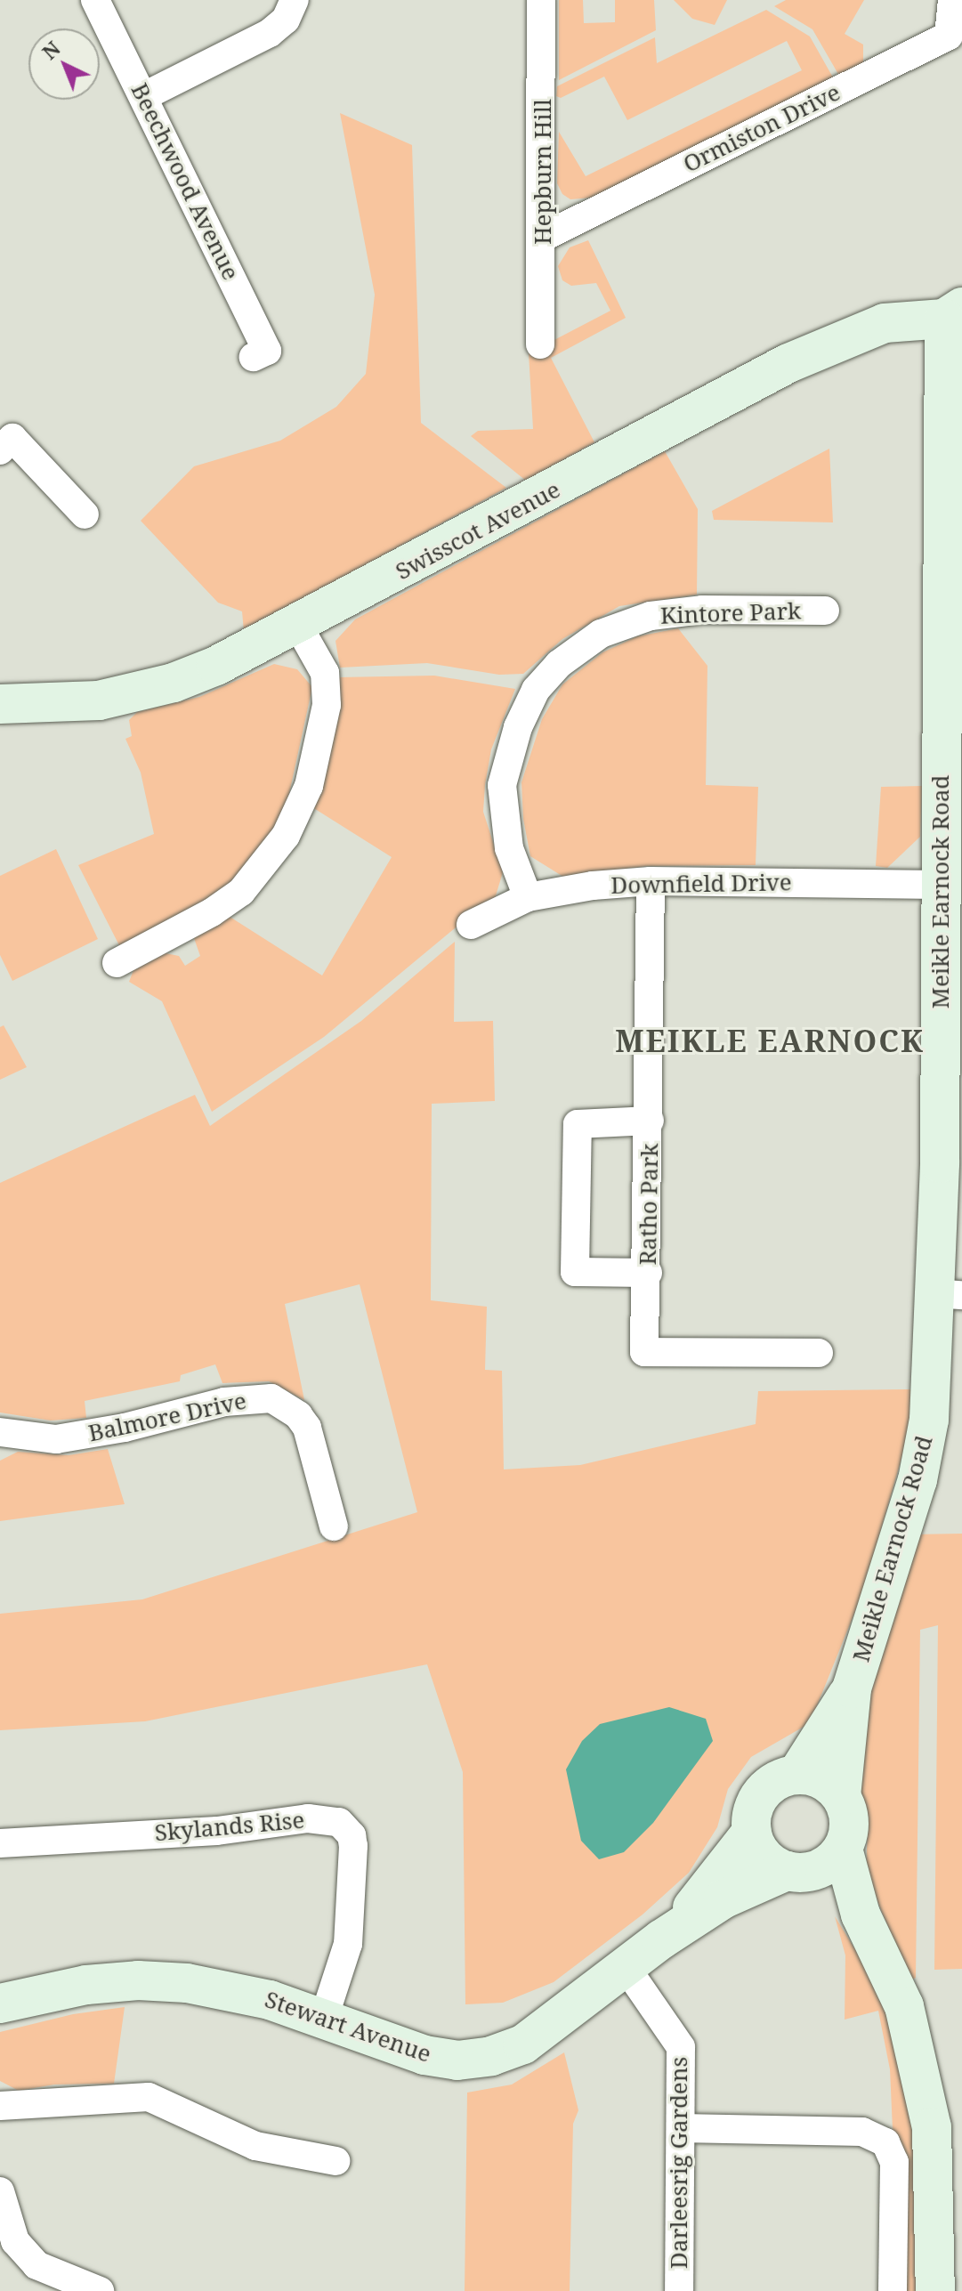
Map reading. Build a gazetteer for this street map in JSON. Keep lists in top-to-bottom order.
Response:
{
  "streets": {
    "street": [
      "Ormiston Drive",
      "Hepburn Hill",
      "Beechwood Avenue",
      "Swisscot Avenue",
      "Kintore Park",
      "Downfield Drive",
      "Meikle Earnock Road",
      "Ratho Park",
      "Balmore Drive",
      "Skylands Rise",
      "Stewart Avenue",
      "Darleesrig Gardens"
    ]
  },
  "crossings": [
    ["Ormiston Drive", "Hepburn Hill"],
    ["Swisscot Avenue", "Meikle Earnock Road"],
    ["Kintore Park", "Downfield Drive"],
    ["Downfield Drive", "Meikle Earnock Road"],
    ["Downfield Drive", "Ratho Park"],
    ["Meikle Earnock Road", "Stewart Avenue"],
    ["Skylands Rise", "Stewart Avenue"],
    ["Stewart Avenue", "Darleesrig Gardens"]
  ],
  "districts": ["MEIKLE EARNOCK"],
  "north": "top left"
}
